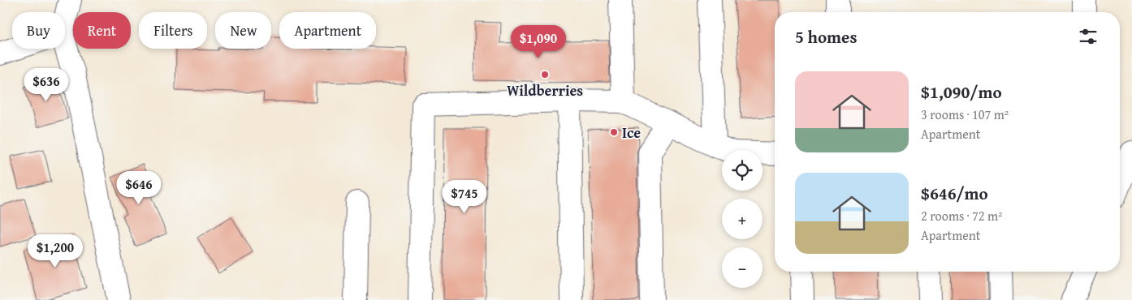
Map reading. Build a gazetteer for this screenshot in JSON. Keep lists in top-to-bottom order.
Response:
{
  "places": ["Wildberries", "Ice"],
  "page": {
    "chip": [
      "Buy",
      "Rent",
      "Filters",
      "New",
      "Apartment"
    ],
    "heading": "5 homes",
    "price": [
      "$1,090",
      "$636",
      "$646",
      "$745",
      "$1,200"
    ],
    "list": [
      {
        "name": "$1,090/mo",
        "note": "3 rooms · 107 m² · Apartment"
      },
      {
        "name": "$646/mo",
        "note": "2 rooms · 72 m² · Apartment"
      }
    ],
    "map_buttons": ["+", "−"]
  }
}
